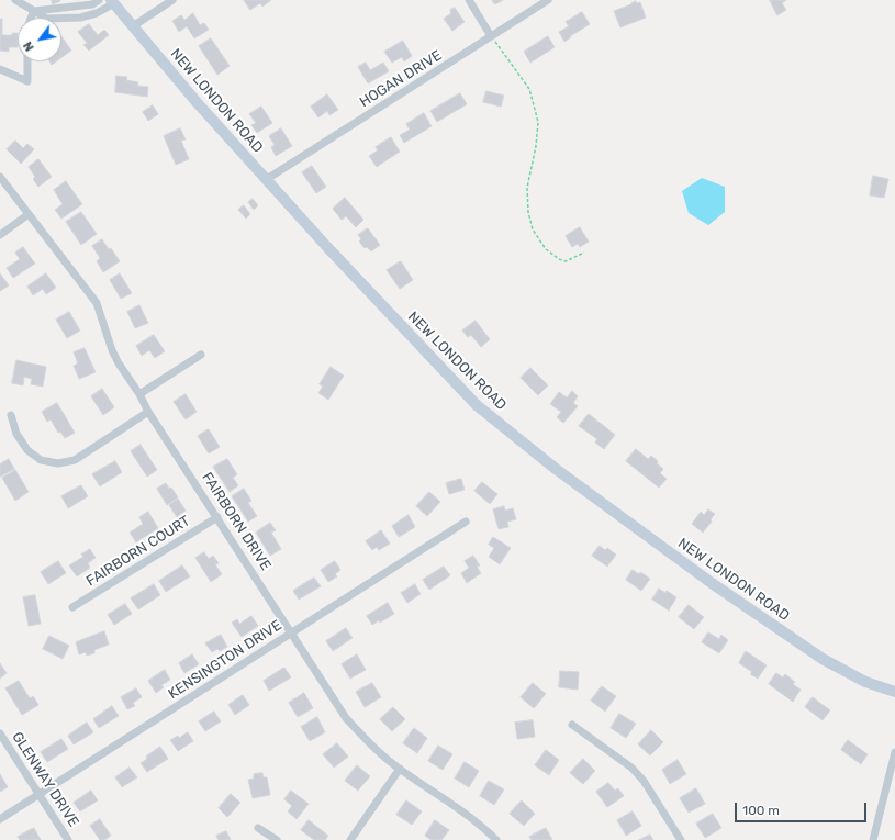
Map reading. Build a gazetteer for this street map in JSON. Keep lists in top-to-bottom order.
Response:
{
  "streets": {
    "street": [
      "HOGAN DRIVE",
      "NEW LONDON ROAD",
      "FAIRBORN DRIVE",
      "FAIRBORN COURT",
      "KENSINGTON DRIVE",
      "GLENWAY DRIVE"
    ]
  },
  "crossings": [
    ["HOGAN DRIVE", "NEW LONDON ROAD"],
    ["FAIRBORN DRIVE", "FAIRBORN COURT"],
    ["FAIRBORN DRIVE", "KENSINGTON DRIVE"],
    ["KENSINGTON DRIVE", "GLENWAY DRIVE"]
  ],
  "scale_bar": "100 m",
  "north": "bottom left"
}
